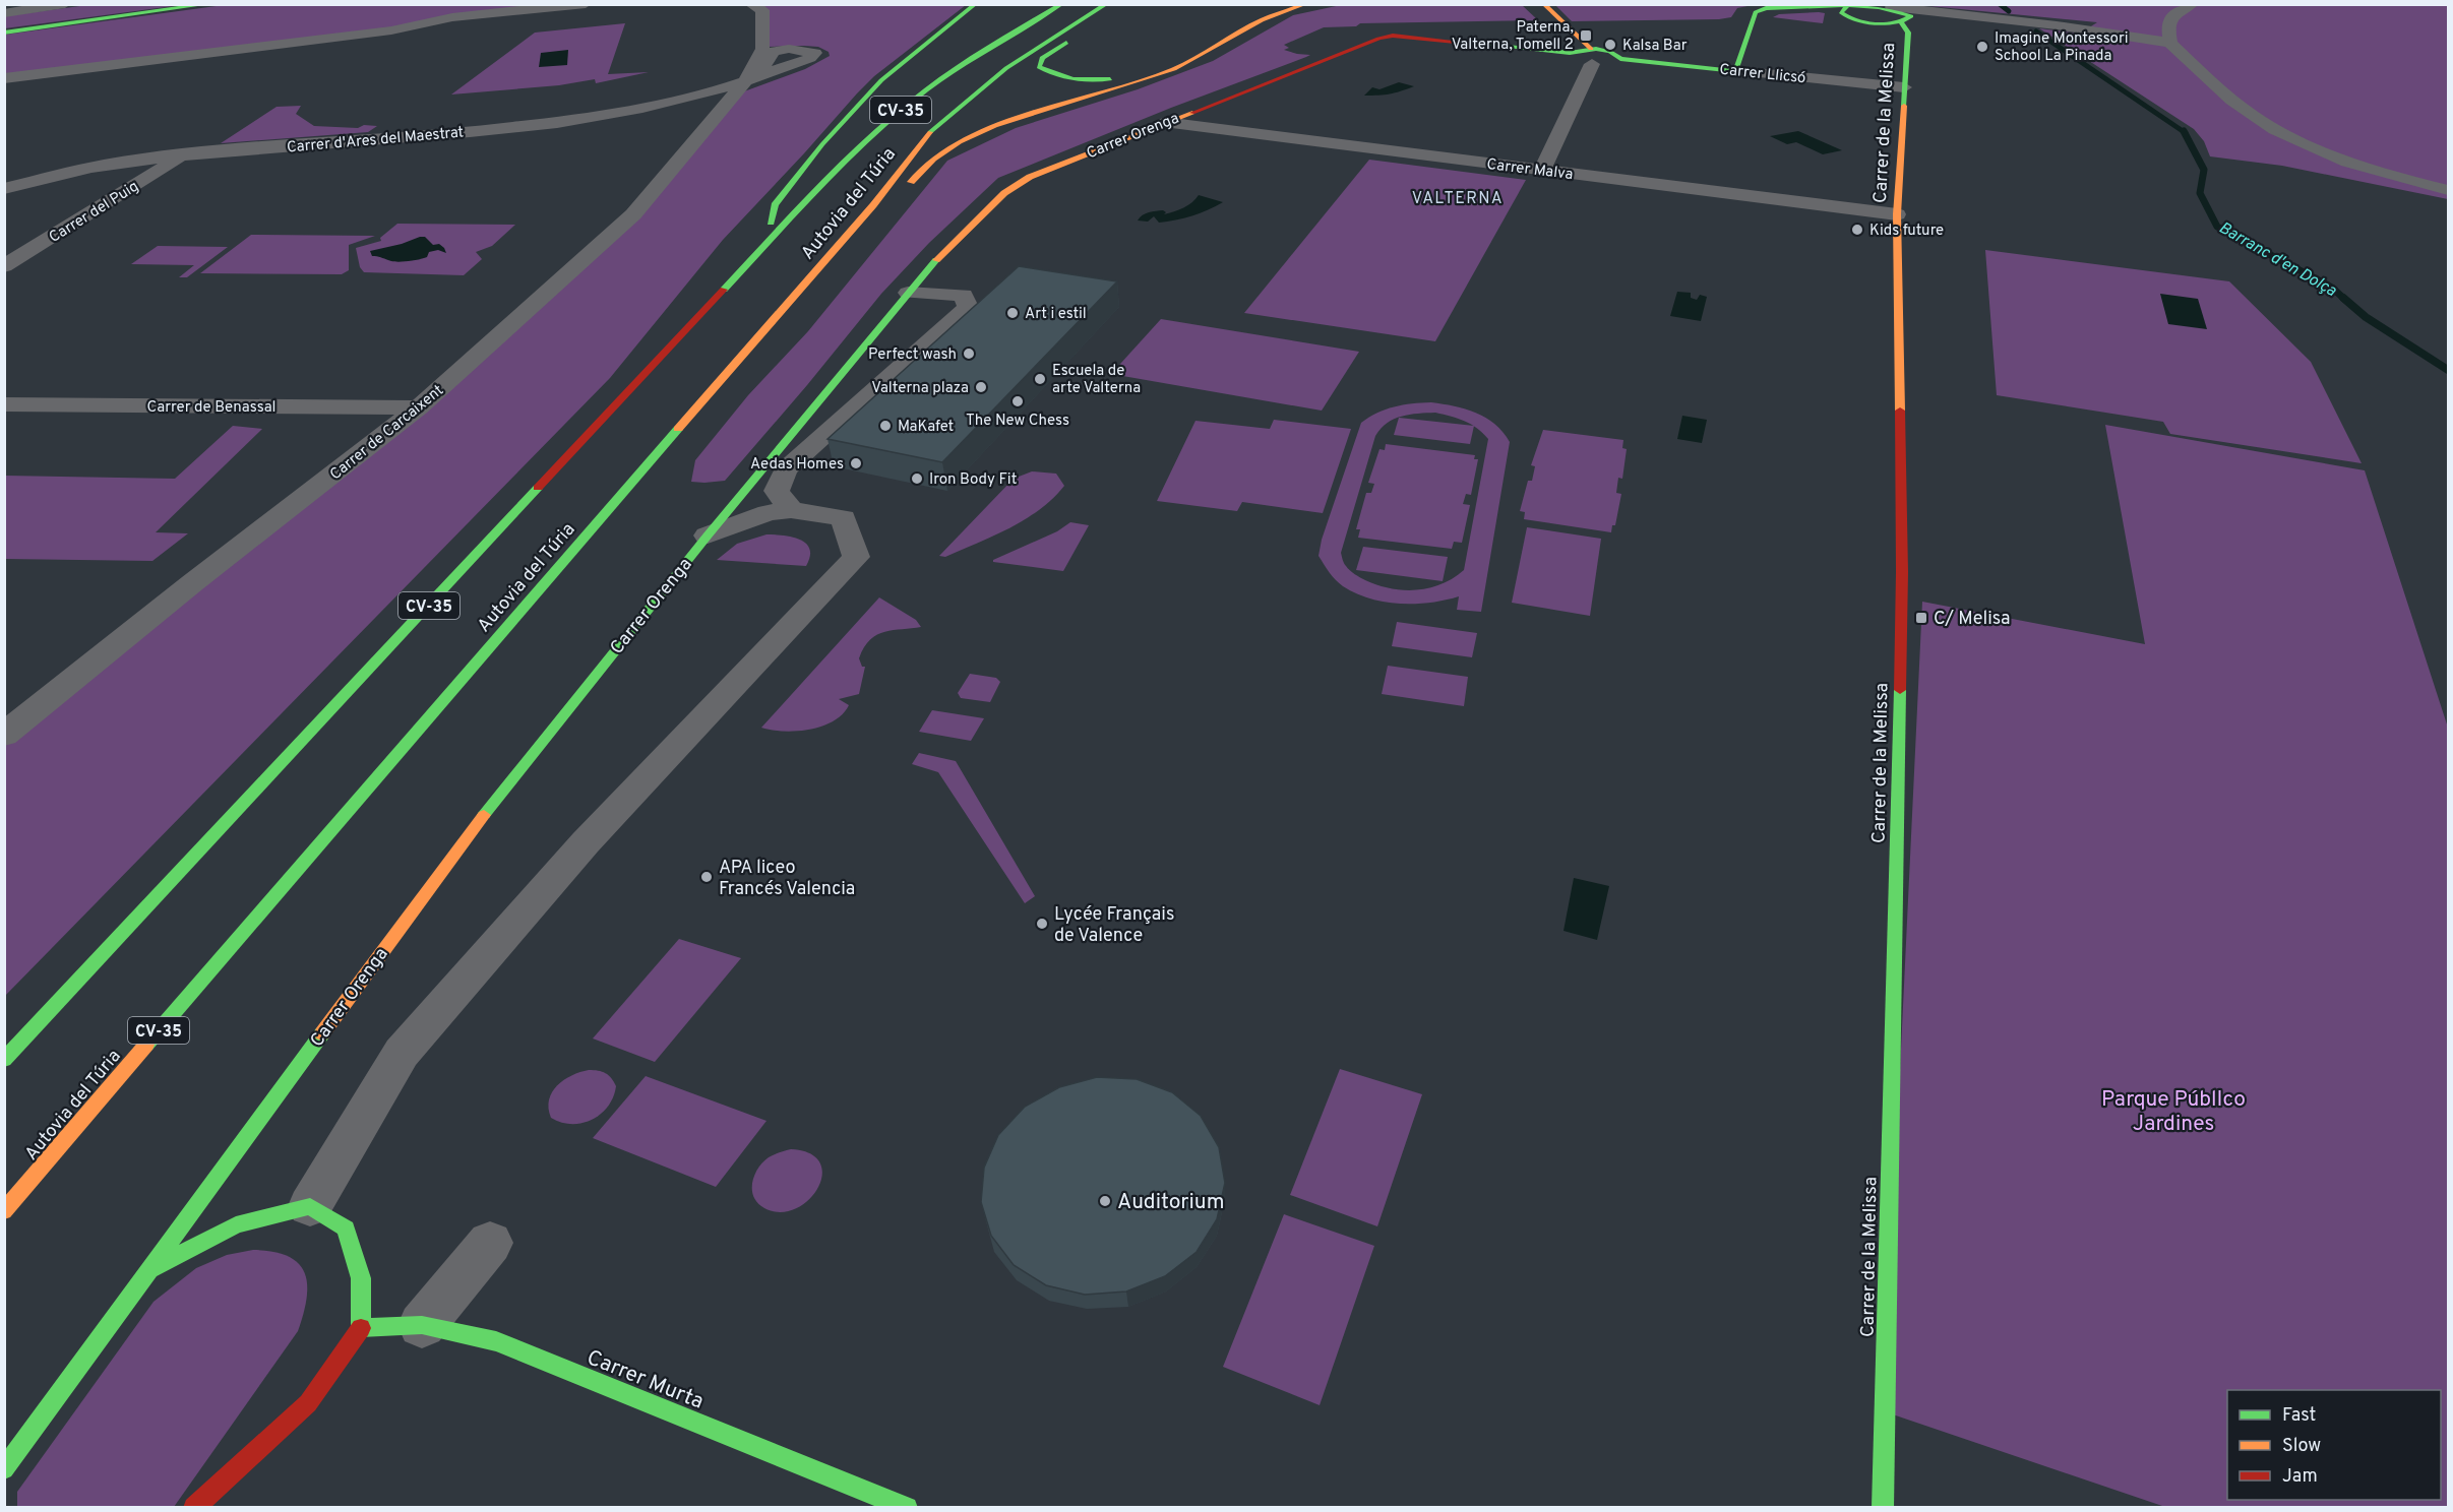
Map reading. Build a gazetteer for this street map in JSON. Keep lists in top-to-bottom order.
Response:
{
  "streets": {
    "main road": [
      "Carrer Llicsó",
      "CV-35",
      "Carrer de la Melissa",
      "Carrer Orenga",
      "Autovia del Túria",
      "Carrer Murta"
    ],
    "street": [
      "Carrer d'Ares del Maestrat",
      "Carrer Malva",
      "Carrer del Puig",
      "Carrer de Benassal",
      "Carrer de Carcaixent"
    ]
  },
  "crossings": [
    ["Carrer Llicsó", "Carrer de la Melissa"],
    ["Carrer Llicsó", "Carrer Orenga"],
    ["Carrer de la Melissa", "Carrer Malva"],
    ["Carrer Orenga", "Carrer Malva"],
    ["Carrer d'Ares del Maestrat", "Carrer del Puig"],
    ["Carrer d'Ares del Maestrat", "Carrer de Carcaixent"],
    ["Carrer de Benassal", "Carrer de Carcaixent"]
  ],
  "districts": ["VALTERNA"],
  "water": ["Barranc d'en Dolça"],
  "parks": ["Parque PúblIco Jardines"],
  "places": {
    "transit": ["Paterna, Valterna, Tomell 2", "C/ Melisa"],
    "other": [
      "Kalsa Bar",
      "Imagine Montessori School La Pinada",
      "Kids future",
      "Art i estil",
      "Perfect wash",
      "Escuela de arte Valterna",
      "Valterna plaza",
      "The New Chess",
      "MaKafet",
      "Aedas Homes",
      "Iron Body Fit",
      "APA liceo Francés Valencia",
      "Lycée Français de Valence",
      "Auditorium"
    ]
  },
  "legend": ["Fast", "Slow", "Jam"]
}
